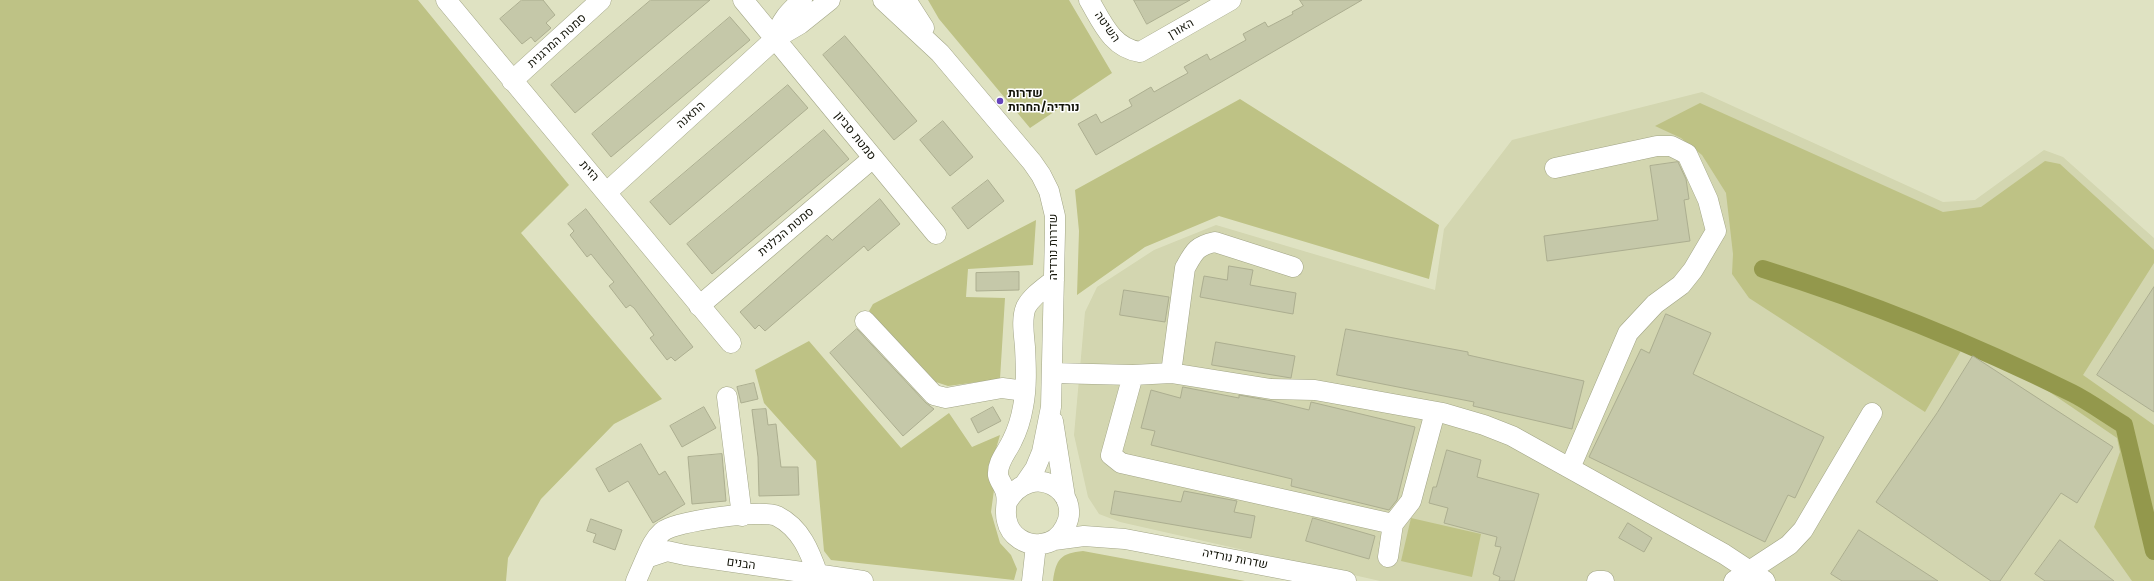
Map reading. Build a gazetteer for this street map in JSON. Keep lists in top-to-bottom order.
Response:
{
  "streets": {
    "street": [
      "השיטה",
      "האורן",
      "סמטת המרגנית",
      "התאנה",
      "סמטת סביון",
      "הזית",
      "סמטת הכלנית",
      "שדרות נורדיה",
      "הבנים"
    ]
  },
  "crossings": [
    ["השיטה", "האורן"],
    ["סמטת המרגנית", "הזית"],
    ["התאנה", "סמטת סביון"],
    ["התאנה", "הזית"],
    ["סמטת סביון", "סמטת הכלנית"],
    ["הזית", "סמטת הכלנית"]
  ],
  "places": ["שדרות נורדיה/החרות"]
}
